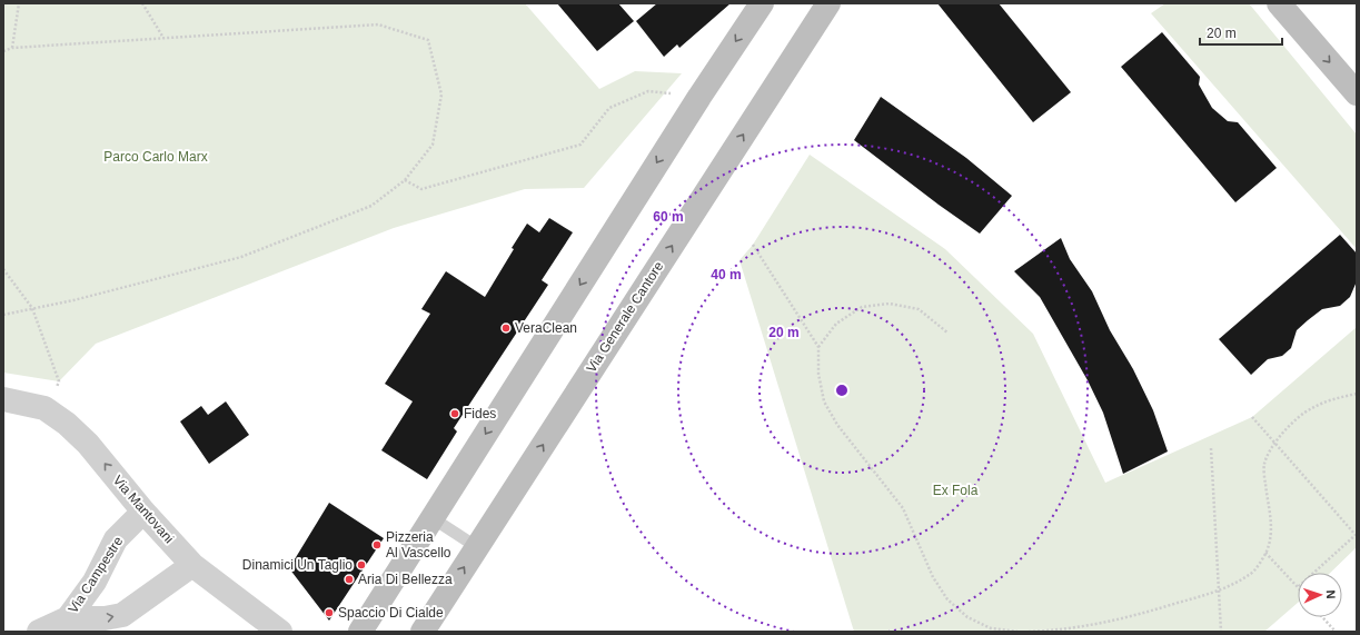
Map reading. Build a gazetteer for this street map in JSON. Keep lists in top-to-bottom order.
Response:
{
  "streets": {
    "street": ["Via Generale Cantore", "Via Mantovani", "Via Campestre"]
  },
  "crossings": [
    ["Via Mantovani", "Via Campestre"]
  ],
  "one_way": ["Via Mantovani", "Via Campestre"],
  "parks": ["Parco Carlo Marx", "Ex Fola"],
  "places": [
    "VeraClean",
    "Fides",
    "Pizzeria Al Vascello",
    "Dinamici Un Taglio",
    "Aria Di Bellezza",
    "Spaccio Di Cialde"
  ],
  "scale_bar": "20 m",
  "north": "right",
  "rings": ["60 m", "40 m", "20 m"]
}
